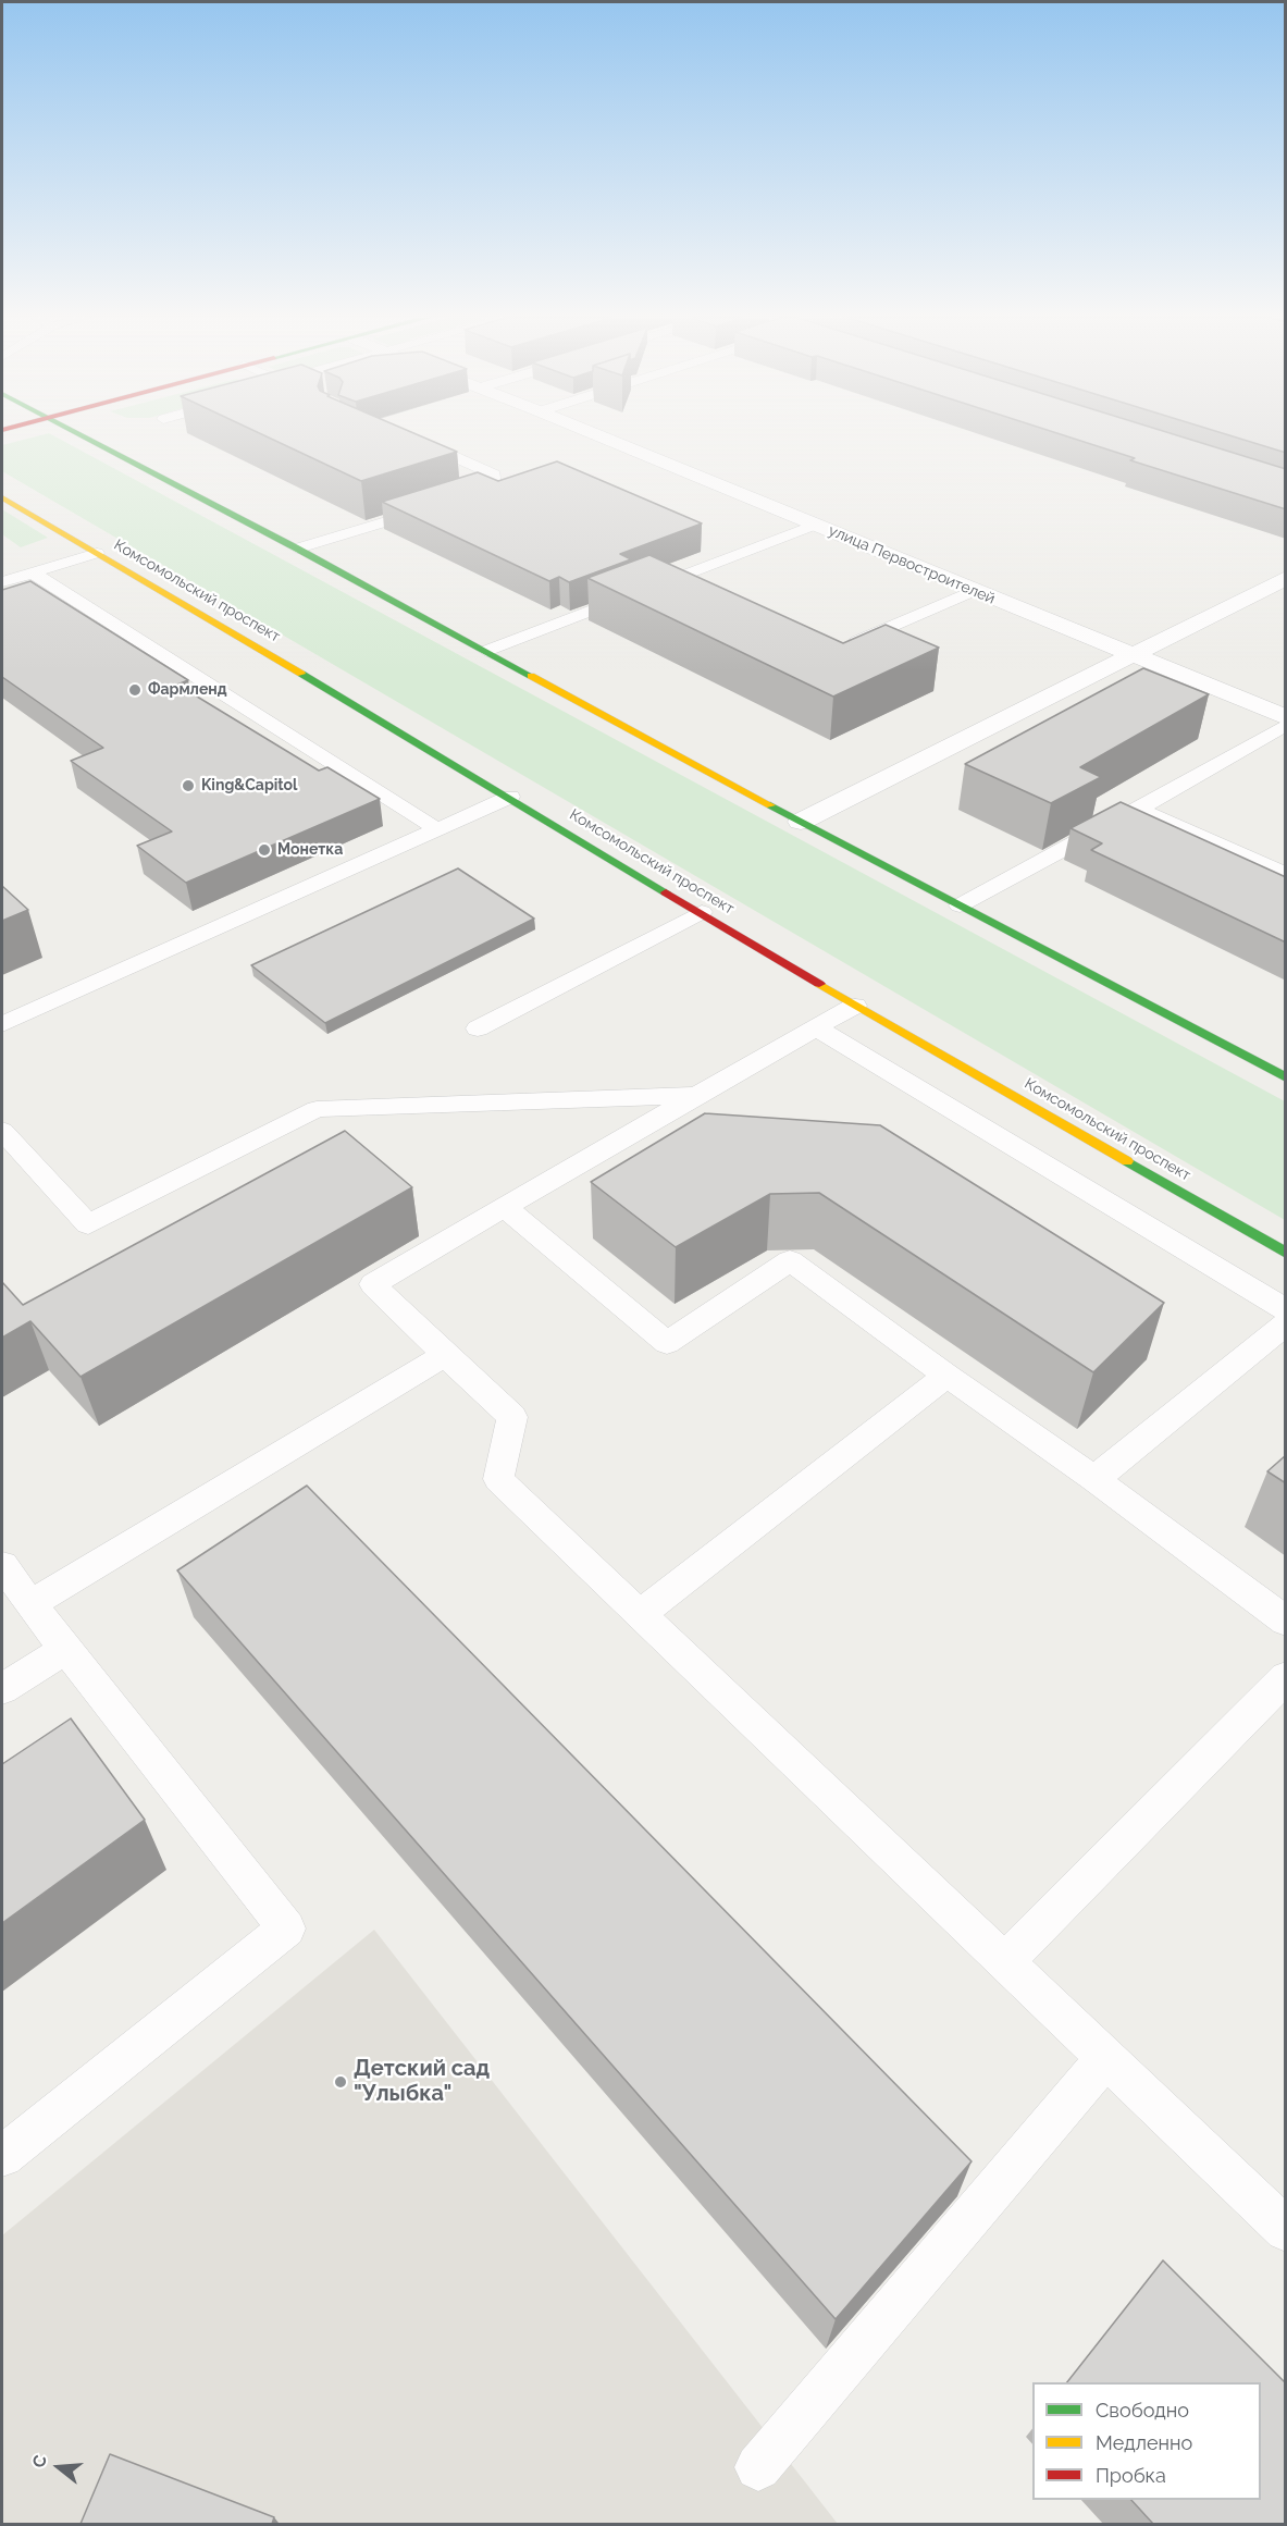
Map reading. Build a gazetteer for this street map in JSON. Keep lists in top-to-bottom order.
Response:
{
  "streets": {
    "main road": ["Комсомольский проспект"],
    "street": ["улица Первостроителей"]
  },
  "places": [
    "Фармленд",
    "King&Capitol",
    "Монетка",
    "Детский сад \"Улыбка\""
  ],
  "legend": ["Свободно", "Медленно", "Пробка"],
  "north": "left"
}
